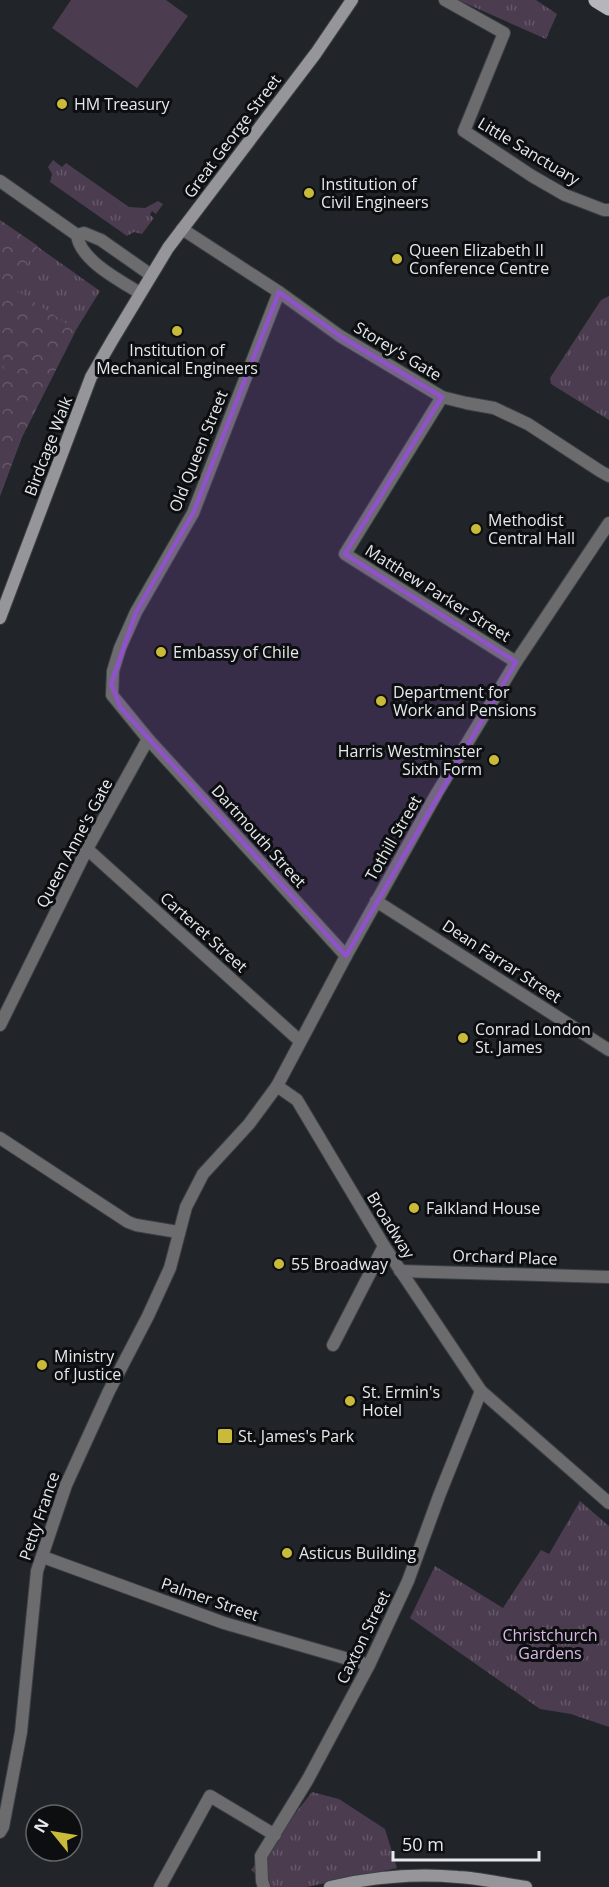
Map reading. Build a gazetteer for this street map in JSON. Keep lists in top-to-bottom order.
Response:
{
  "streets": {
    "street": [
      "Great George Street",
      "Little Sanctuary",
      "Storey's Gate",
      "Birdcage Walk",
      "Old Queen Street",
      "Matthew Parker Street",
      "Dartmouth Street",
      "Tothill Street",
      "Queen Anne's Gate",
      "Carteret Street",
      "Dean Farrar Street",
      "Broadway",
      "Orchard Place",
      "Petty France",
      "Palmer Street",
      "Caxton Street"
    ]
  },
  "crossings": [
    ["Great George Street", "Storey's Gate"],
    ["Great George Street", "Birdcage Walk"],
    ["Storey's Gate", "Old Queen Street"],
    ["Storey's Gate", "Matthew Parker Street"],
    ["Old Queen Street", "Dartmouth Street"],
    ["Old Queen Street", "Queen Anne's Gate"],
    ["Matthew Parker Street", "Tothill Street"],
    ["Dartmouth Street", "Tothill Street"],
    ["Dartmouth Street", "Queen Anne's Gate"],
    ["Tothill Street", "Carteret Street"],
    ["Tothill Street", "Dean Farrar Street"],
    ["Tothill Street", "Broadway"],
    ["Queen Anne's Gate", "Carteret Street"],
    ["Broadway", "Orchard Place"],
    ["Broadway", "Caxton Street"],
    ["Petty France", "Palmer Street"],
    ["Palmer Street", "Caxton Street"]
  ],
  "parks": ["Christchurch Gardens"],
  "places": {
    "other": [
      "HM Treasury",
      "Institution of Civil Engineers",
      "Queen Elizabeth II Conference Centre",
      "Institution of Mechanical Engineers",
      "Methodist Central Hall",
      "Embassy of Chile",
      "Department for Work and Pensions",
      "Harris Westminster Sixth Form",
      "Conrad London St. James",
      "Falkland House",
      "55 Broadway",
      "Ministry of Justice",
      "St. Ermin's Hotel",
      "Asticus Building"
    ],
    "transit": ["St. James's Park"]
  },
  "scale_bar": "50 m",
  "north": "top left"
}
